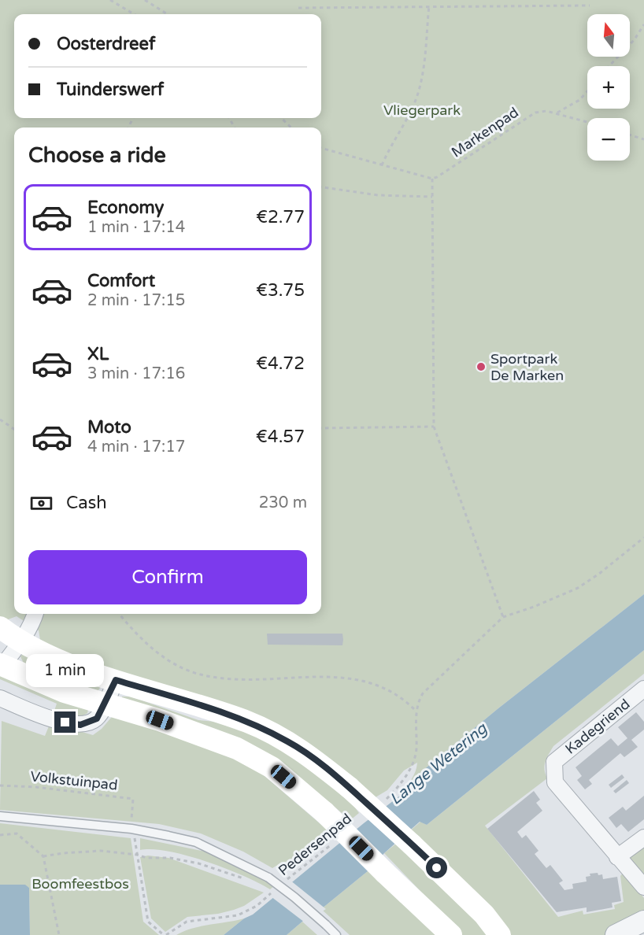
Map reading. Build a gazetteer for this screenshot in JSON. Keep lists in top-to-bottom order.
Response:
{
  "streets": {
    "street": ["Kadegriend"],
    "path": ["Markenpad", "Volkstuinpad", "Pedersenpad"]
  },
  "crossings": [
    ["Volkstuinpad", "Pedersenpad"]
  ],
  "water": ["Lange Wetering"],
  "parks": ["Vliegerpark", "Boomfeestbos"],
  "places": ["Sportpark De Marken"],
  "north": "top",
  "page": {
    "map_buttons": ["+", "−"],
    "banner": ["Oosterdreef", "Tuinderswerf"],
    "heading": "Choose a ride",
    "list": [
      {
        "name": "Economy",
        "note": "1 min · 17:14",
        "value": "€2.77"
      },
      {
        "name": "Comfort",
        "note": "2 min · 17:15",
        "value": "€3.75"
      },
      {
        "name": "XL",
        "note": "3 min · 17:16",
        "value": "€4.72"
      },
      {
        "name": "Moto",
        "note": "4 min · 17:17",
        "value": "€4.57"
      }
    ],
    "pay": ["Cash", "230 m"],
    "buttons": "Confirm",
    "bubble": "1 min"
  }
}
